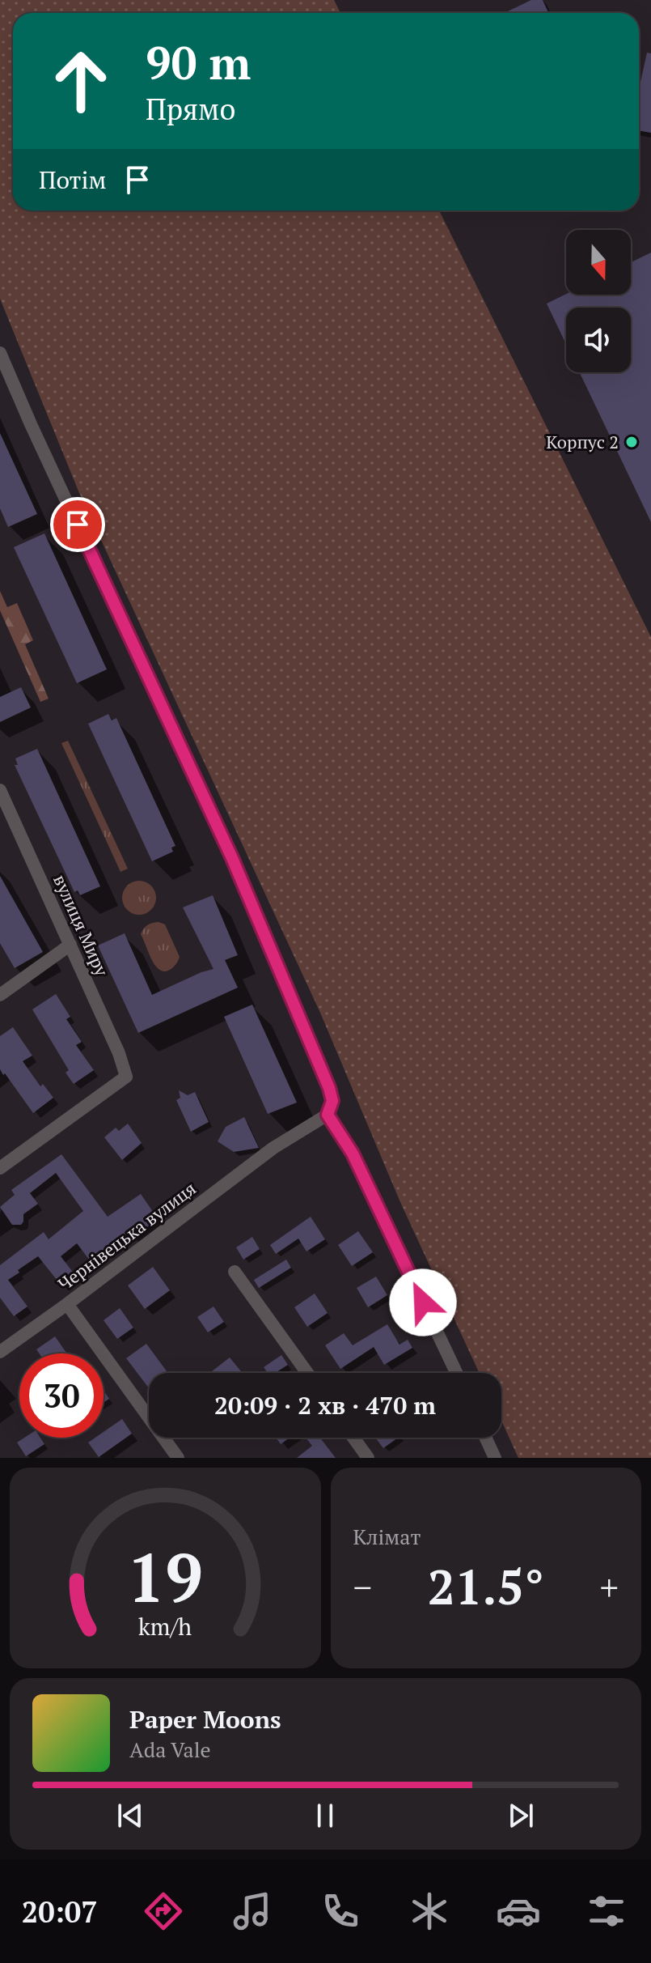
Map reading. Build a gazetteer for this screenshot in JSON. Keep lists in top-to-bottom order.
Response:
{
  "streets": {
    "street": ["вулиця Миру", "Чернівецька вулиця"]
  },
  "places": ["Корпус 2"],
  "north": "bottom",
  "page": {
    "turn": ["90 m", "Прямо"],
    "then": "Потім",
    "limit": "30",
    "trip": "20:09 · 2 хв · 470 m",
    "tile": "Клімат",
    "heat": ["−", "21.5°", "+"],
    "song": ["Paper Moons", "Ada Vale"],
    "tabs": "20:07",
    "gauge": ["19", "km/h"]
  }
}
